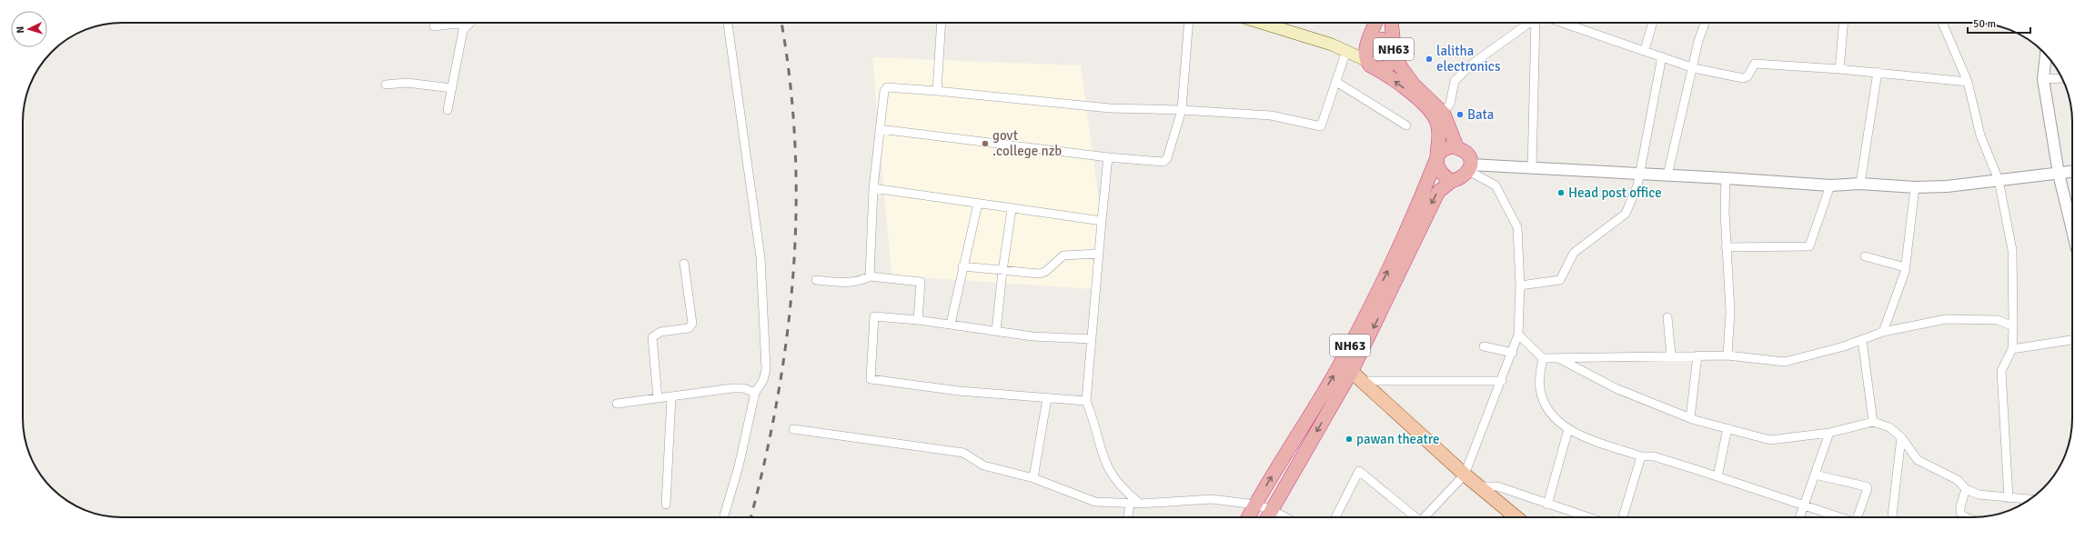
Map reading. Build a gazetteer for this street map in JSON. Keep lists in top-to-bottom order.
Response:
{
  "streets": {
    "highway": ["NH63"]
  },
  "places": [
    "lalitha electronics",
    "Bata",
    "govt .college nzb",
    "Head post office",
    "pawan theatre"
  ],
  "scale_bar": "50 m",
  "north": "left"
}
